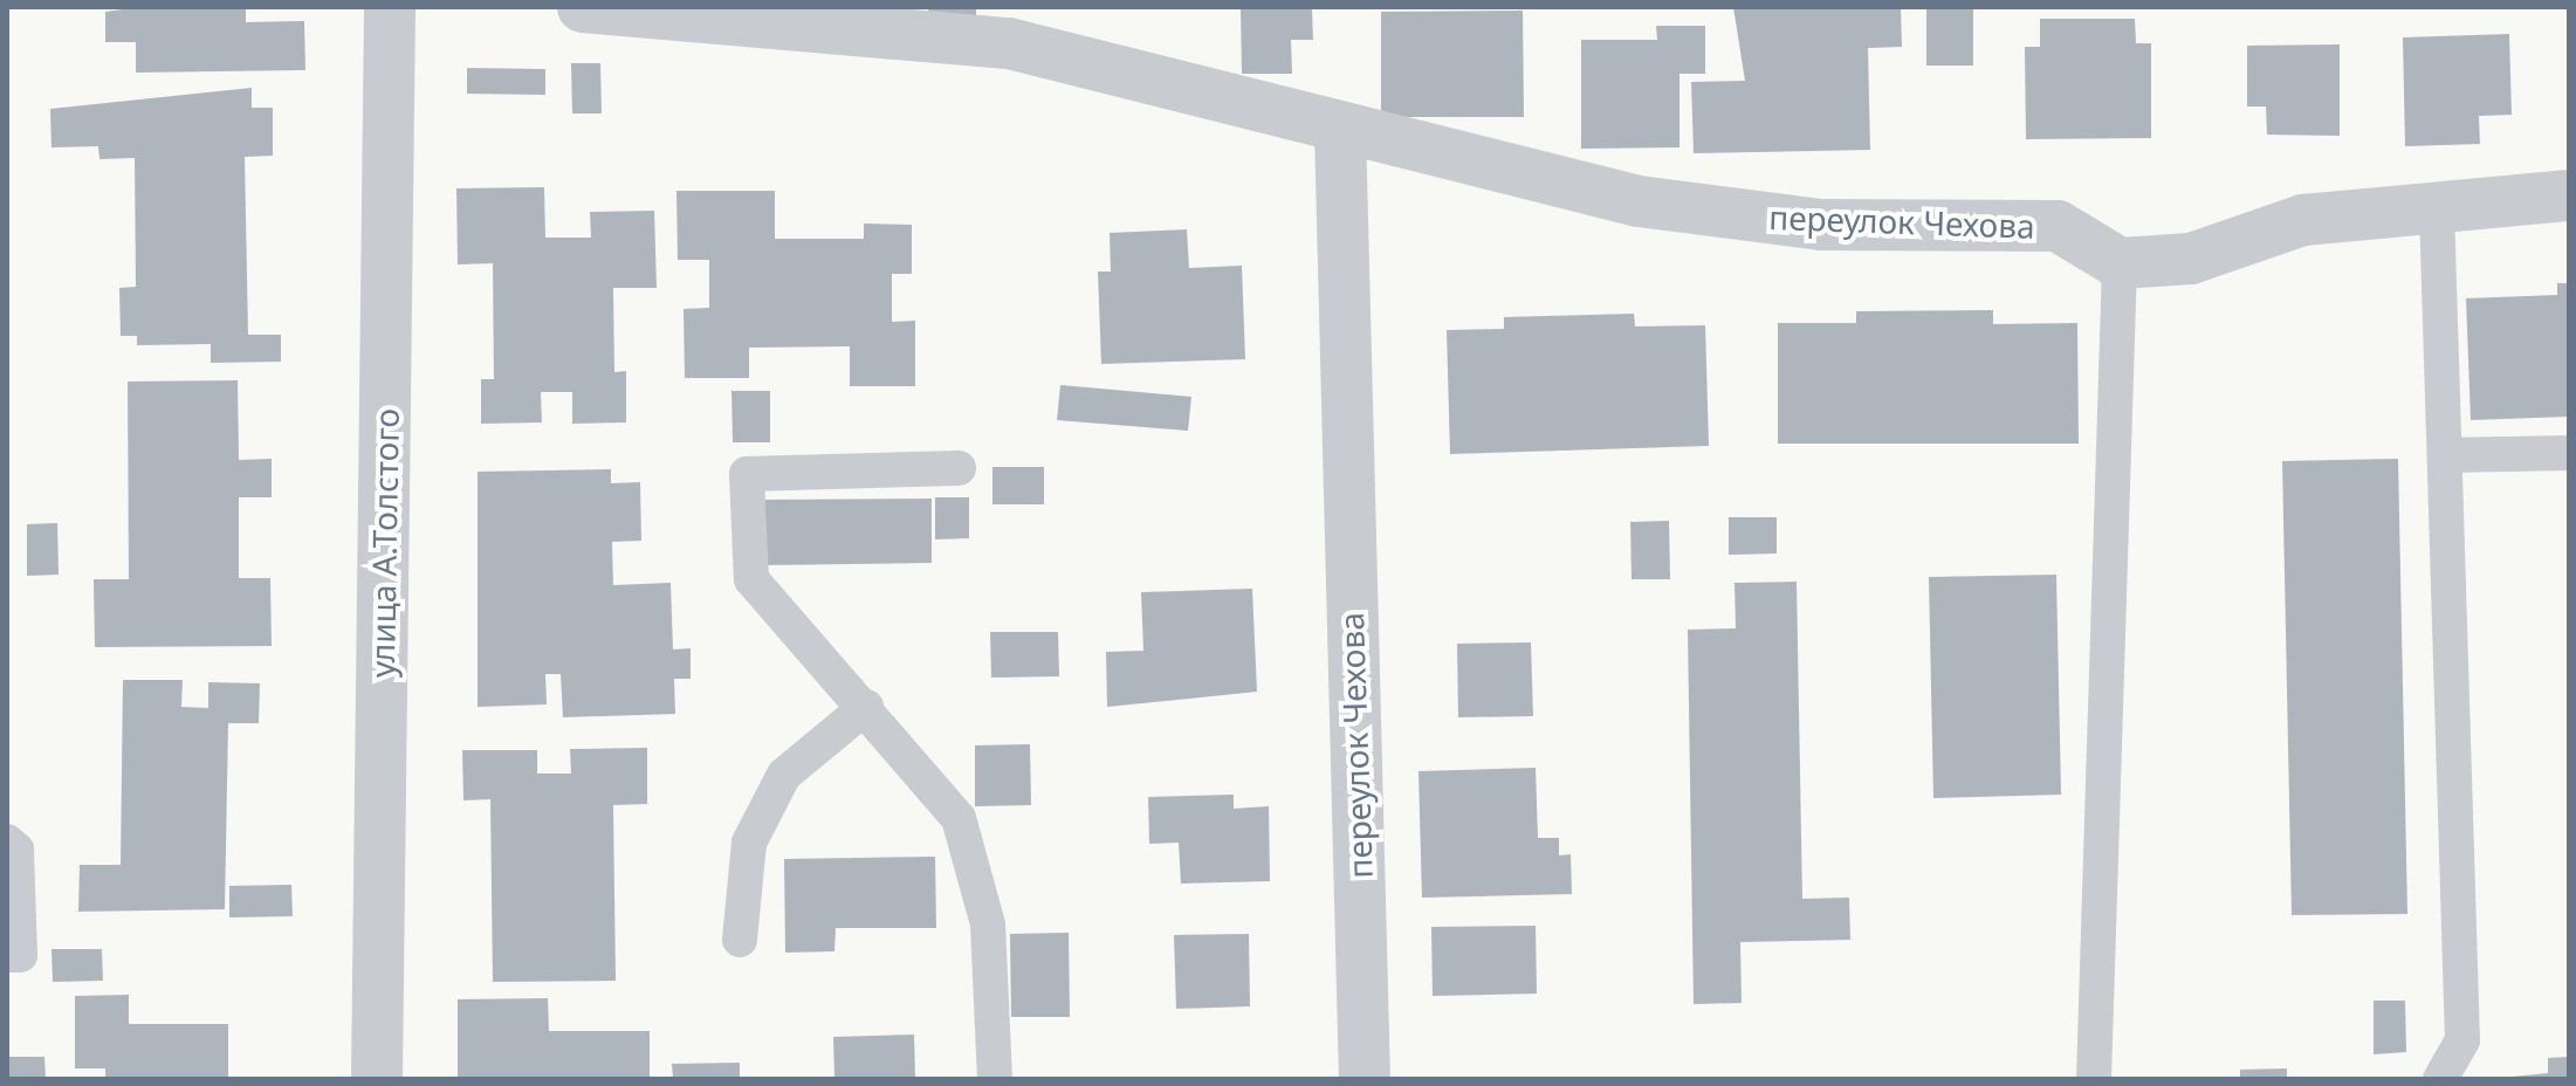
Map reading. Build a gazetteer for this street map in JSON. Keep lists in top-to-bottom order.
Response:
{
  "streets": {
    "street": ["переулок Чехова", "улица А.Толстого"]
  }
}
